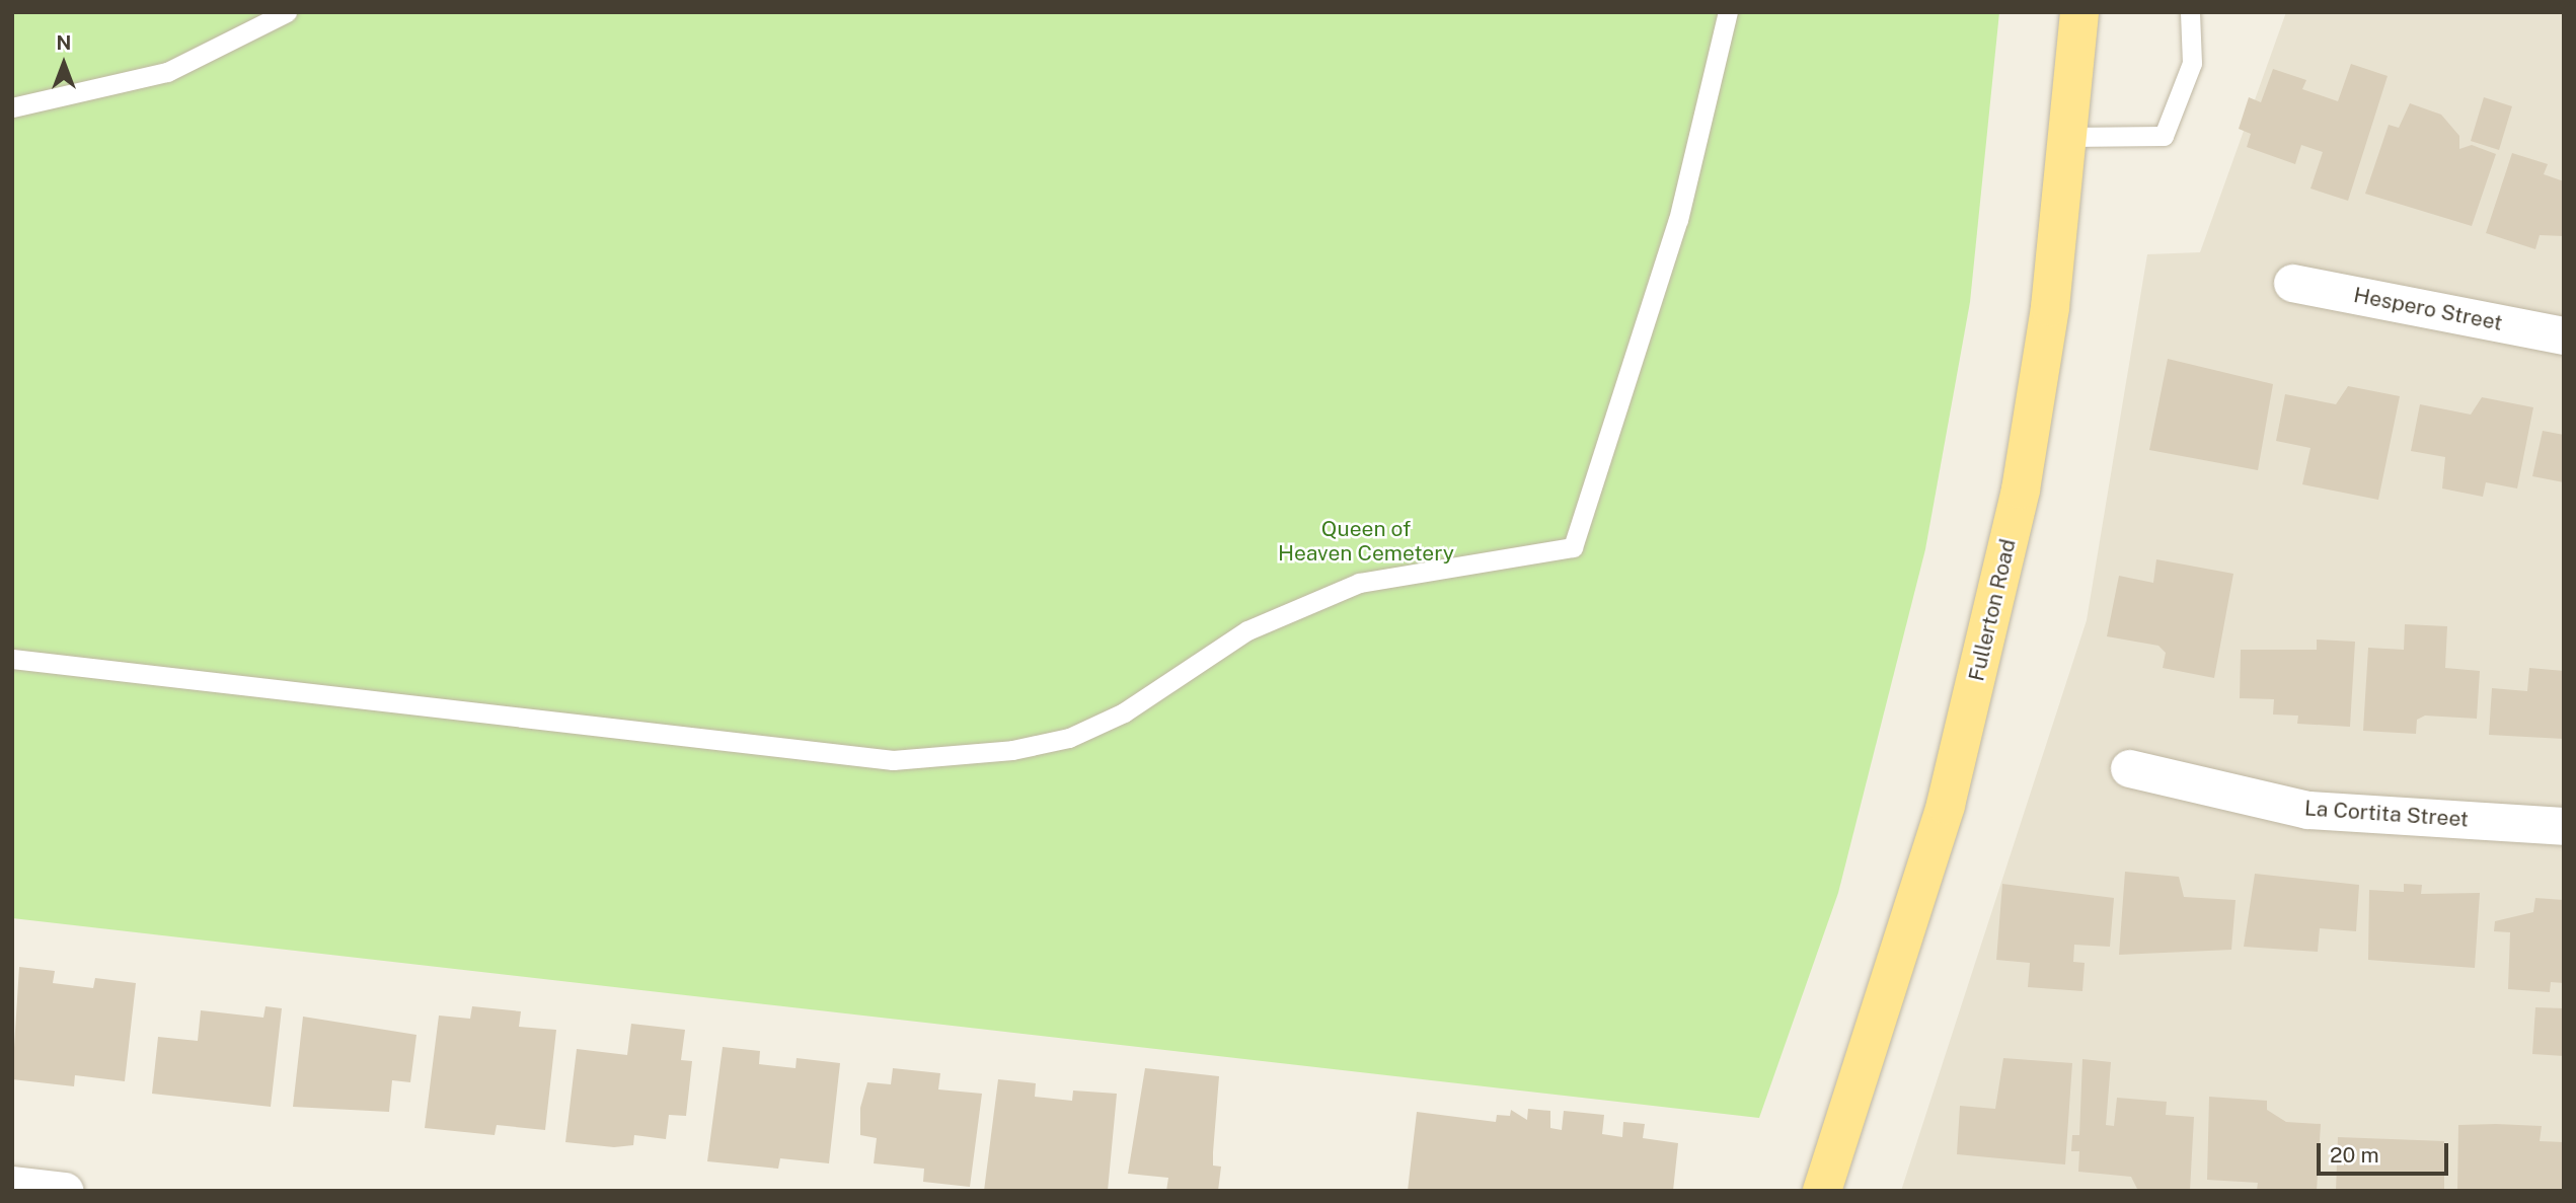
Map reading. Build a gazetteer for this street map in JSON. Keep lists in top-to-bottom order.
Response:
{
  "streets": {
    "main road": ["Fullerton Road"],
    "street": ["Hespero Street", "La Cortita Street"]
  },
  "parks": ["Queen of Heaven Cemetery"],
  "scale_bar": "20 m",
  "north": "top"
}
